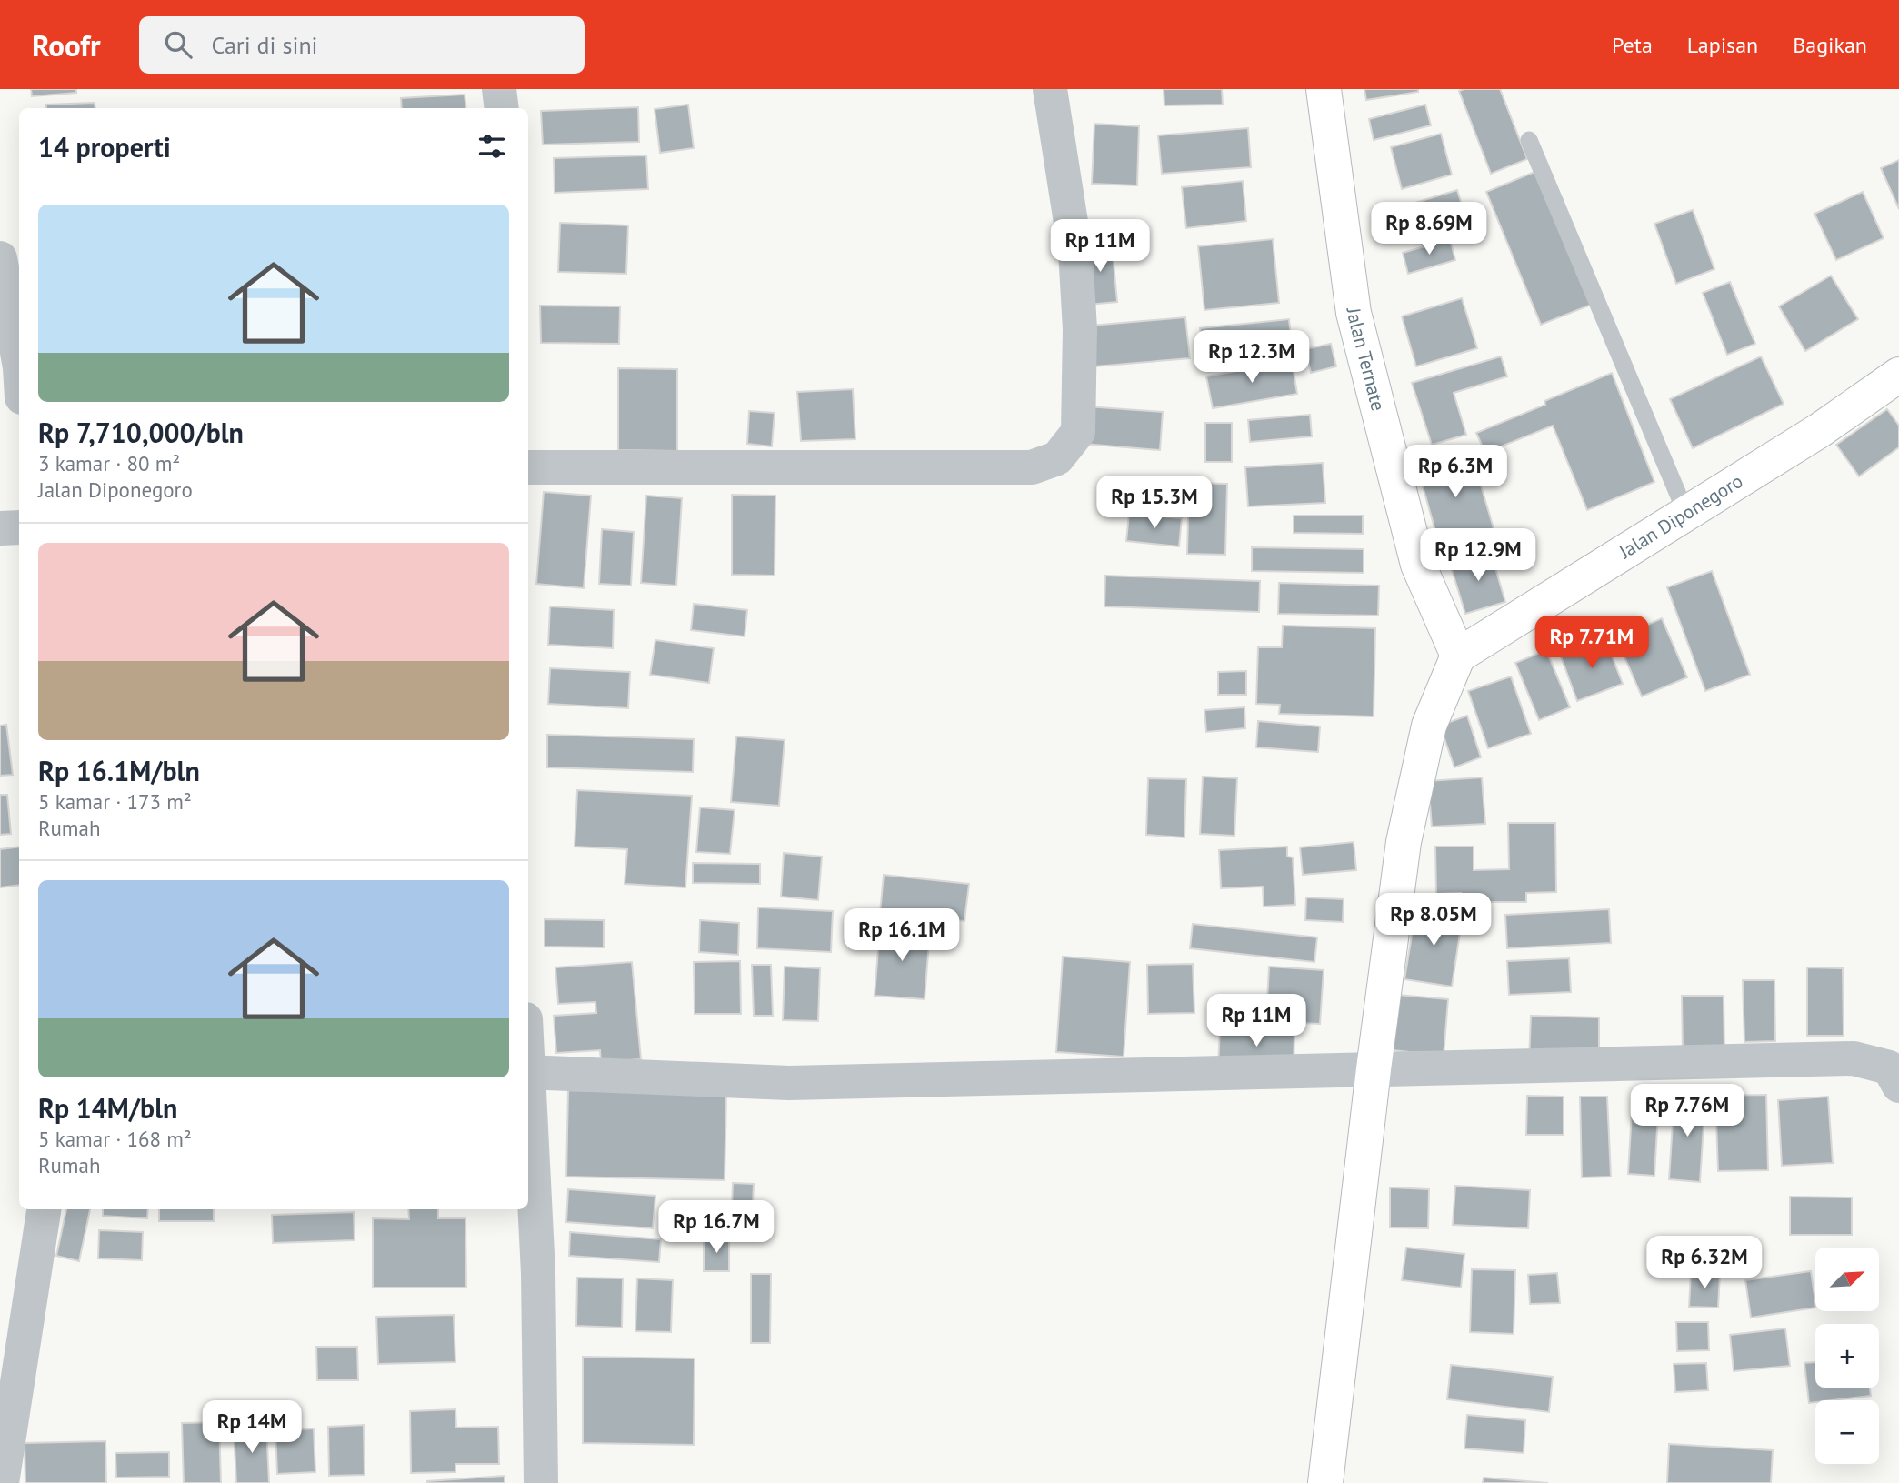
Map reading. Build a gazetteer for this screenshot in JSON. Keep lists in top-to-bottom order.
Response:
{
  "streets": {
    "main road": ["Jalan Ternate", "Jalan Diponegoro"]
  },
  "crossings": [
    ["Jalan Ternate", "Jalan Diponegoro"]
  ],
  "north": "top right",
  "page": {
    "header": "Roofr",
    "search": "Cari di sini",
    "nav": ["Peta", "Lapisan", "Bagikan"],
    "heading": "14 properti",
    "list": [
      {
        "name": "Rp 7,710,000/bln",
        "note": "3 kamar · 80 m² · Jalan Diponegoro"
      },
      {
        "name": "Rp 16.1M/bln",
        "note": "5 kamar · 173 m² · Rumah"
      },
      {
        "name": "Rp 14M/bln",
        "note": "5 kamar · 168 m² · Rumah"
      }
    ],
    "price": [
      "Rp 8.69M",
      "Rp 11M",
      "Rp 12.3M",
      "Rp 6.3M",
      "Rp 15.3M",
      "Rp 12.9M",
      "Rp 7.71M",
      "Rp 8.05M",
      "Rp 16.1M",
      "Rp 11M",
      "Rp 7.76M",
      "Rp 16.7M",
      "Rp 6.32M",
      "Rp 14M"
    ],
    "map_buttons": ["+", "−"]
  }
}
